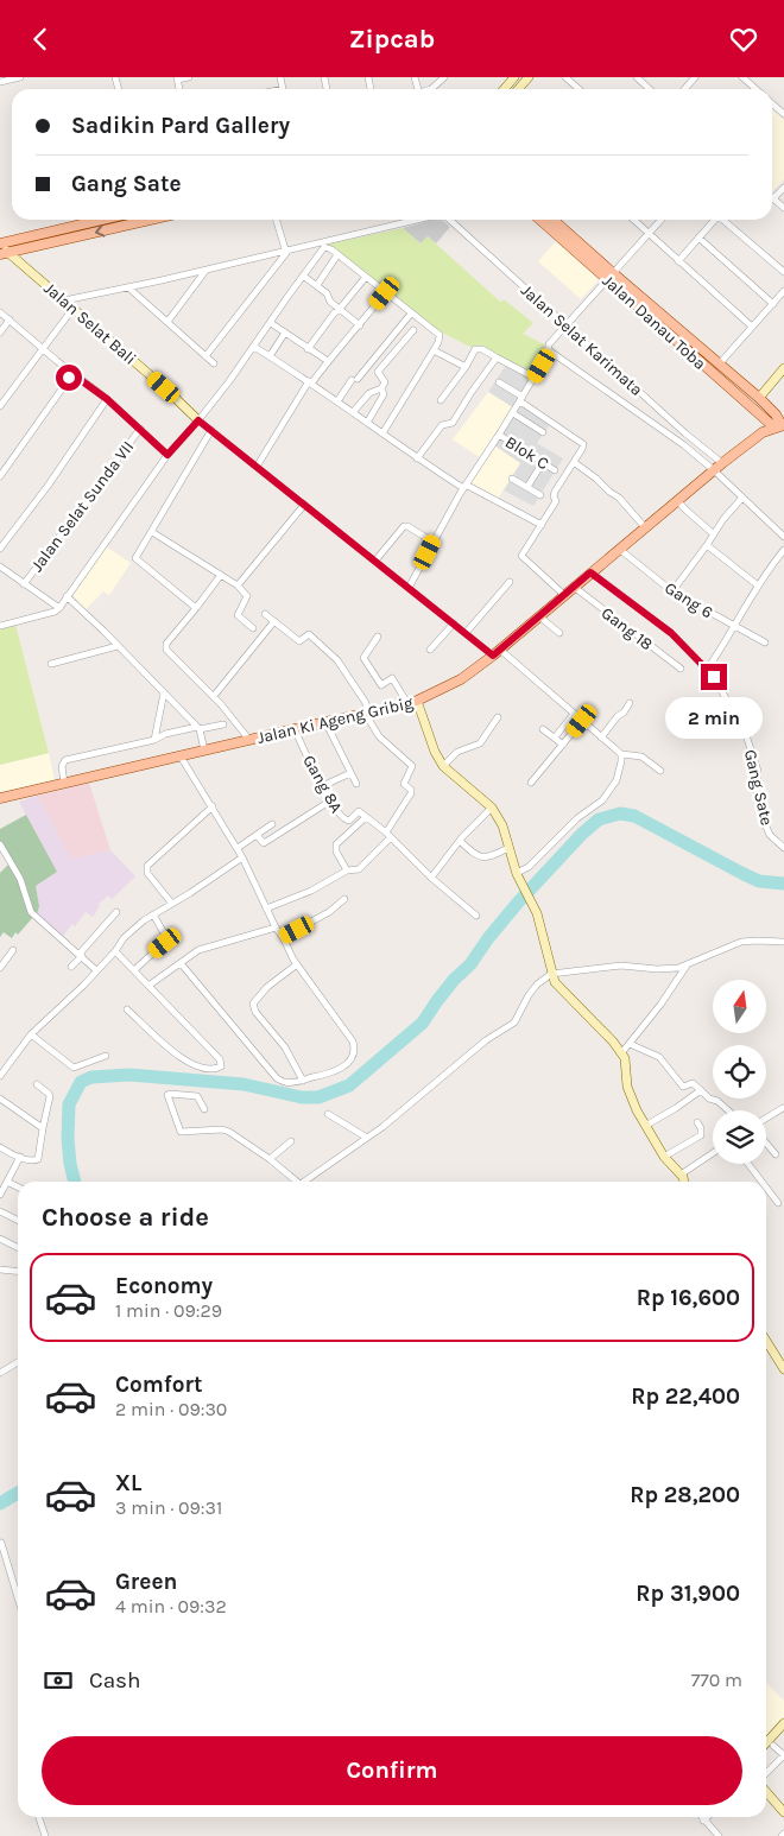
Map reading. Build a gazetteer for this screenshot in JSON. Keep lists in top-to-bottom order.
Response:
{
  "streets": {
    "main road": ["Jalan Danau Toba", "Jalan Ki Ageng Gribig"],
    "street": [
      "Jalan Selat Bali",
      "Jalan Selat Karimata",
      "Blok C",
      "Jalan Selat Sunda VII",
      "Gang 6",
      "Gang 18",
      "Gang 8A",
      "Gang Sate"
    ]
  },
  "crossings": [
    ["Jalan Danau Toba", "Jalan Ki Ageng Gribig"],
    ["Jalan Selat Bali", "Jalan Selat Karimata"],
    ["Jalan Selat Karimata", "Jalan Ki Ageng Gribig"],
    ["Gang 6", "Jalan Ki Ageng Gribig"],
    ["Gang 18", "Jalan Ki Ageng Gribig"],
    ["Jalan Ki Ageng Gribig", "Gang 8A"],
    ["Jalan Ki Ageng Gribig", "Gang Sate"]
  ],
  "north": "top",
  "page": {
    "header": "Zipcab",
    "banner": ["Sadikin Pard Gallery", "Gang Sate"],
    "bubble": "2 min",
    "heading": "Choose a ride",
    "list": [
      {
        "name": "Economy",
        "note": "1 min · 09:29",
        "value": "Rp 16,600"
      },
      {
        "name": "Comfort",
        "note": "2 min · 09:30",
        "value": "Rp 22,400"
      },
      {
        "name": "XL",
        "note": "3 min · 09:31",
        "value": "Rp 28,200"
      },
      {
        "name": "Green",
        "note": "4 min · 09:32",
        "value": "Rp 31,900"
      }
    ],
    "pay": ["Cash", "770 m"],
    "buttons": "Confirm"
  }
}
